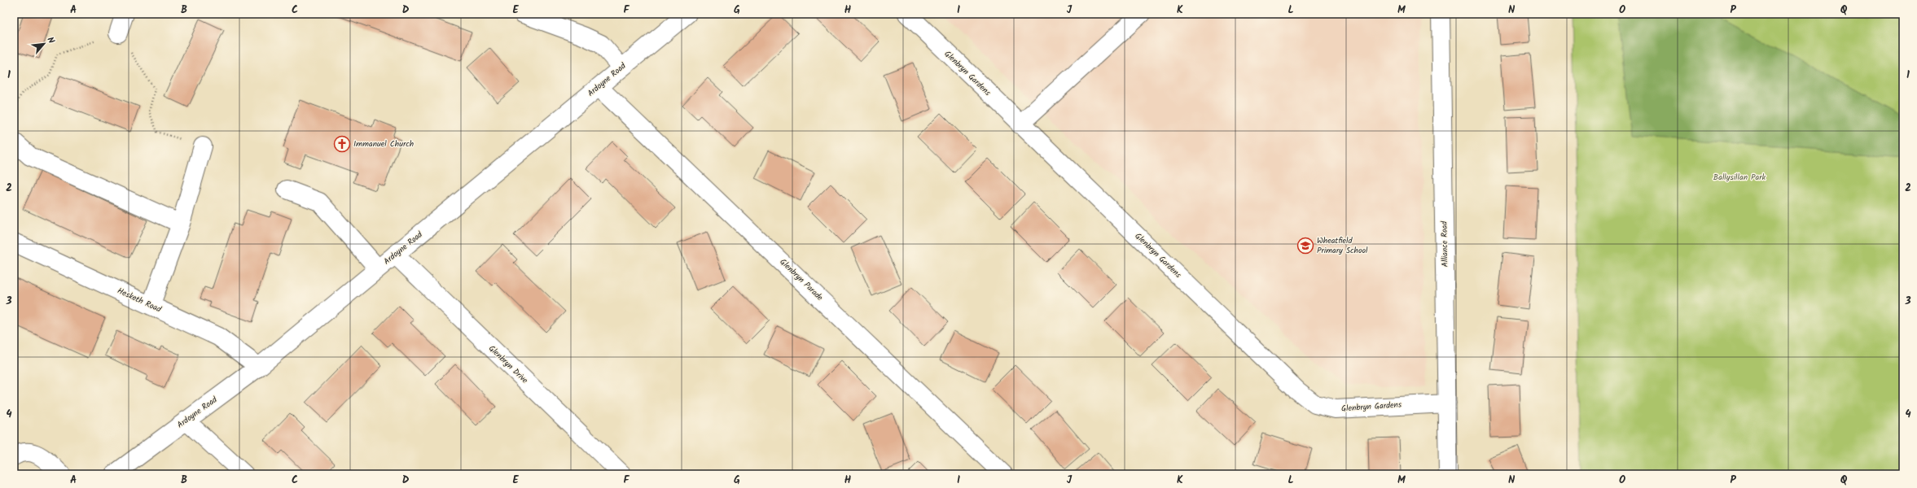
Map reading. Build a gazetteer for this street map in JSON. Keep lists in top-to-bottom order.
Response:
{
  "streets": {
    "street": [
      "Glenbryn Gardens",
      "Ardoyne Road",
      "Alliance Road",
      "Glenbryn Parade",
      "Hesketh Road",
      "Glenbryn Drive"
    ]
  },
  "crossings": [
    ["Glenbryn Gardens", "Alliance Road"],
    ["Ardoyne Road", "Glenbryn Parade"],
    ["Ardoyne Road", "Hesketh Road"],
    ["Ardoyne Road", "Glenbryn Drive"]
  ],
  "parks": ["Ballysillan Park"],
  "places": {
    "church": ["Immanuel Church"],
    "school or university": ["Wheatfield Primary School"]
  },
  "north": "top right",
  "grid": {
    "columns": [
      "A",
      "B",
      "C",
      "D",
      "E",
      "F",
      "G",
      "H",
      "I",
      "J",
      "K",
      "L",
      "M",
      "N",
      "O",
      "P",
      "Q"
    ],
    "rows": [
      "1",
      "2",
      "3",
      "4"
    ]
  }
}
